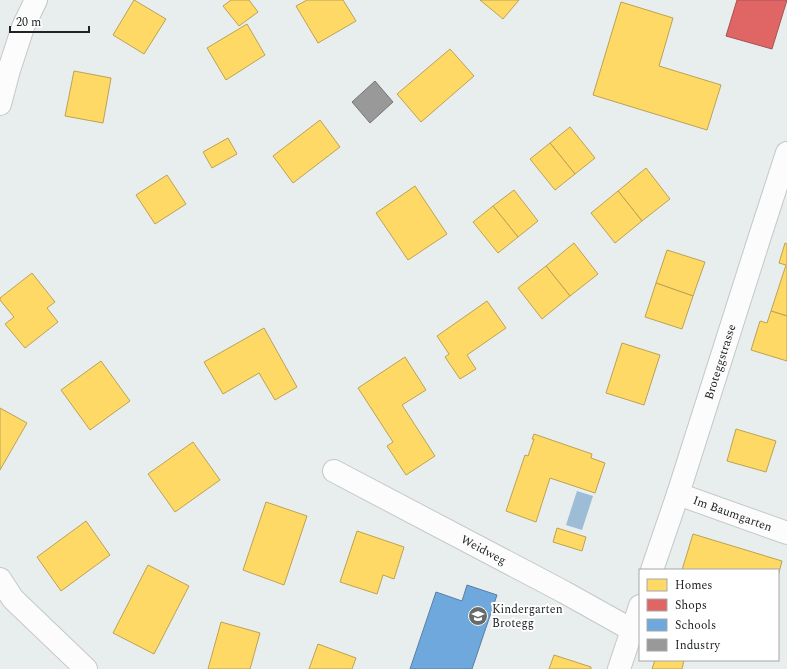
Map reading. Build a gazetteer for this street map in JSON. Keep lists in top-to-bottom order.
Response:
{
  "streets": {
    "street": ["Broteggstrasse", "Im Baumgarten", "Weidweg"]
  },
  "crossings": [
    ["Broteggstrasse", "Im Baumgarten"]
  ],
  "places": {
    "school or university": ["Kindergarten Brotegg"]
  },
  "legend": [
    "Homes",
    "Shops",
    "Schools",
    "Industry"
  ],
  "scale_bar": "20 m"
}
